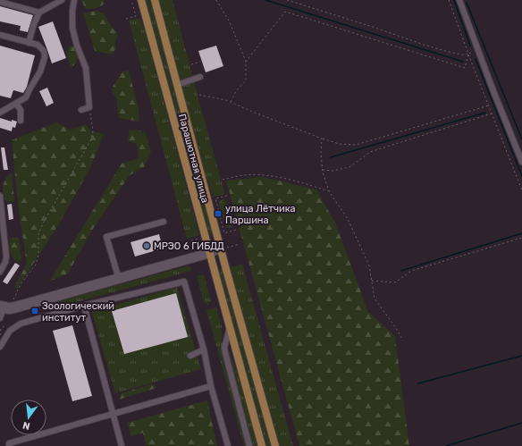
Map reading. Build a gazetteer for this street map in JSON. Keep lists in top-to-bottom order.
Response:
{
  "streets": {
    "main road": ["Парашютная улица"]
  },
  "places": {
    "transit": ["улица Лётчика Паршина", "Зоологический институт"],
    "other": ["МРЭО 6 ГИБДД"]
  },
  "north": "bottom"
}
